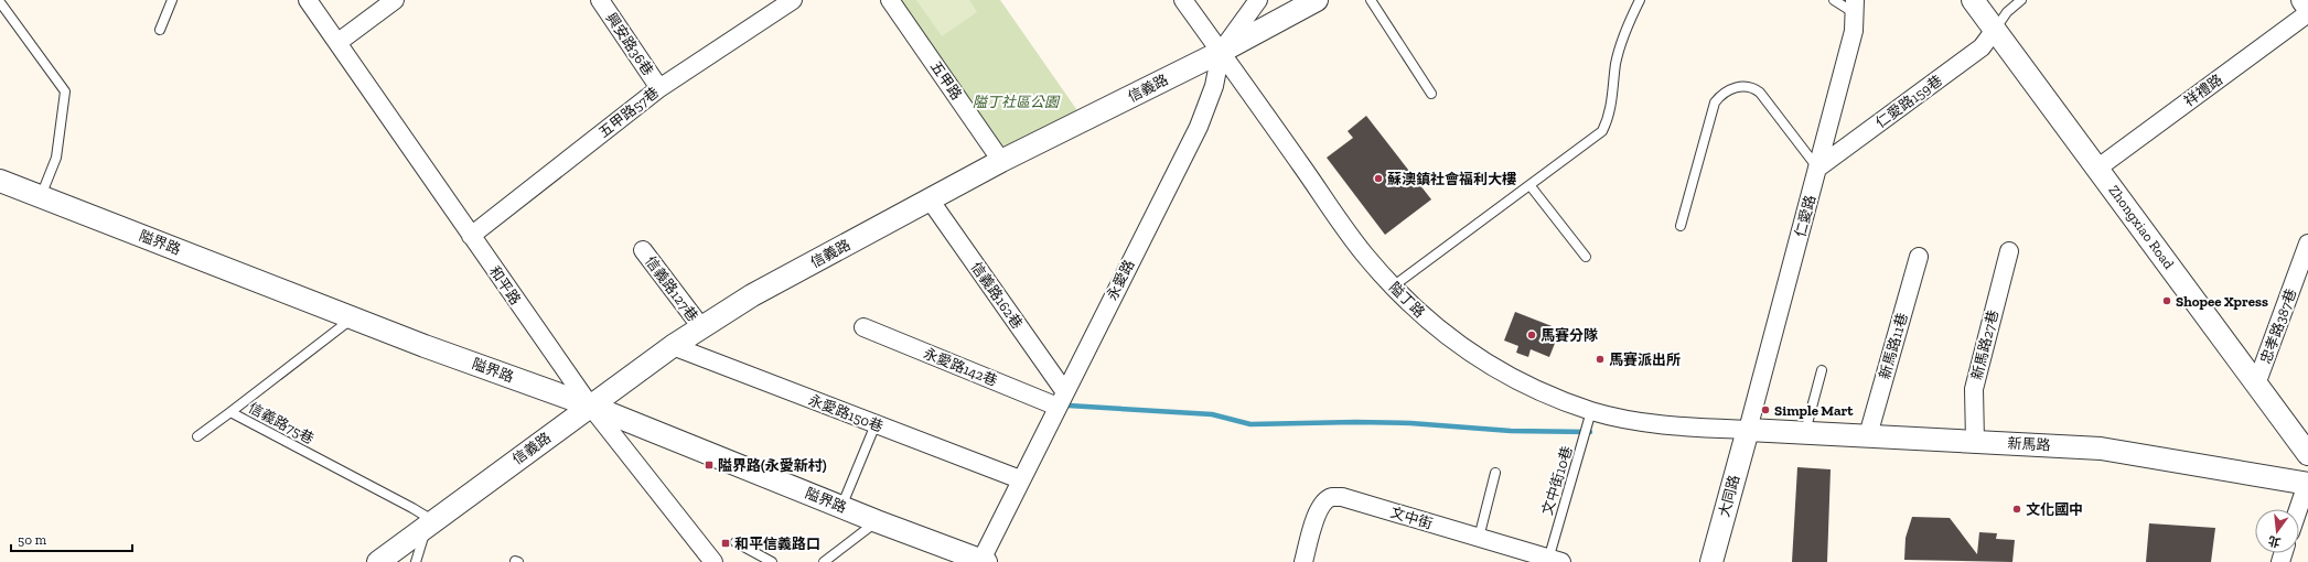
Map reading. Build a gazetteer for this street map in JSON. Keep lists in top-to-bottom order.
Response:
{
  "streets": {
    "street": [
      "興安路36巷",
      "五甲路",
      "信義路",
      "祥禮路",
      "仁愛路159巷",
      "五甲路57巷",
      "仁愛路",
      "Zhongxiao Road",
      "隘界路",
      "永愛路",
      "和平路",
      "信義路127巷",
      "信義路162巷",
      "隘丁路",
      "忠孝路387巷",
      "新馬路27巷",
      "新馬路11巷",
      "永愛路142巷",
      "永愛路150巷",
      "新馬路",
      "大同路",
      "文中街"
    ],
    "lane": ["信義路75巷", "文中街10巷"]
  },
  "crossings": [
    ["興安路36巷", "五甲路57巷"],
    ["五甲路", "信義路"],
    ["信義路", "隘界路"],
    ["信義路", "永愛路"],
    ["信義路", "和平路"],
    ["信義路", "信義路127巷"],
    ["信義路", "信義路162巷"],
    ["信義路", "隘丁路"],
    ["信義路", "永愛路150巷"],
    ["信義路", "信義路75巷"],
    ["祥禮路", "Zhongxiao Road"],
    ["仁愛路159巷", "仁愛路"],
    ["仁愛路159巷", "Zhongxiao Road"],
    ["五甲路57巷", "和平路"],
    ["仁愛路", "隘丁路"],
    ["仁愛路", "新馬路"],
    ["仁愛路", "大同路"],
    ["Zhongxiao Road", "忠孝路387巷"],
    ["隘界路", "永愛路"],
    ["隘界路", "和平路"],
    ["隘界路", "信義路75巷"],
    ["永愛路", "信義路162巷"],
    ["永愛路", "隘丁路"],
    ["永愛路", "永愛路142巷"],
    ["永愛路", "永愛路150巷"],
    ["信義路162巷", "永愛路142巷"],
    ["隘丁路", "新馬路"],
    ["隘丁路", "文中街10巷"],
    ["隘丁路", "大同路"],
    ["新馬路27巷", "新馬路"],
    ["新馬路11巷", "新馬路"],
    ["新馬路", "大同路"],
    ["文中街10巷", "文中街"]
  ],
  "parks": ["隘丁社區公園"],
  "places": {
    "other": [
      "蘇澳鎮社會福利大樓",
      "Shopee Xpress",
      "馬賽分隊",
      "馬賽派出所",
      "Simple Mart",
      "文化國中"
    ],
    "transit": ["隘界路(永愛新村)", "和平信義路口"]
  },
  "scale_bar": "50 m",
  "north": "bottom"
}
